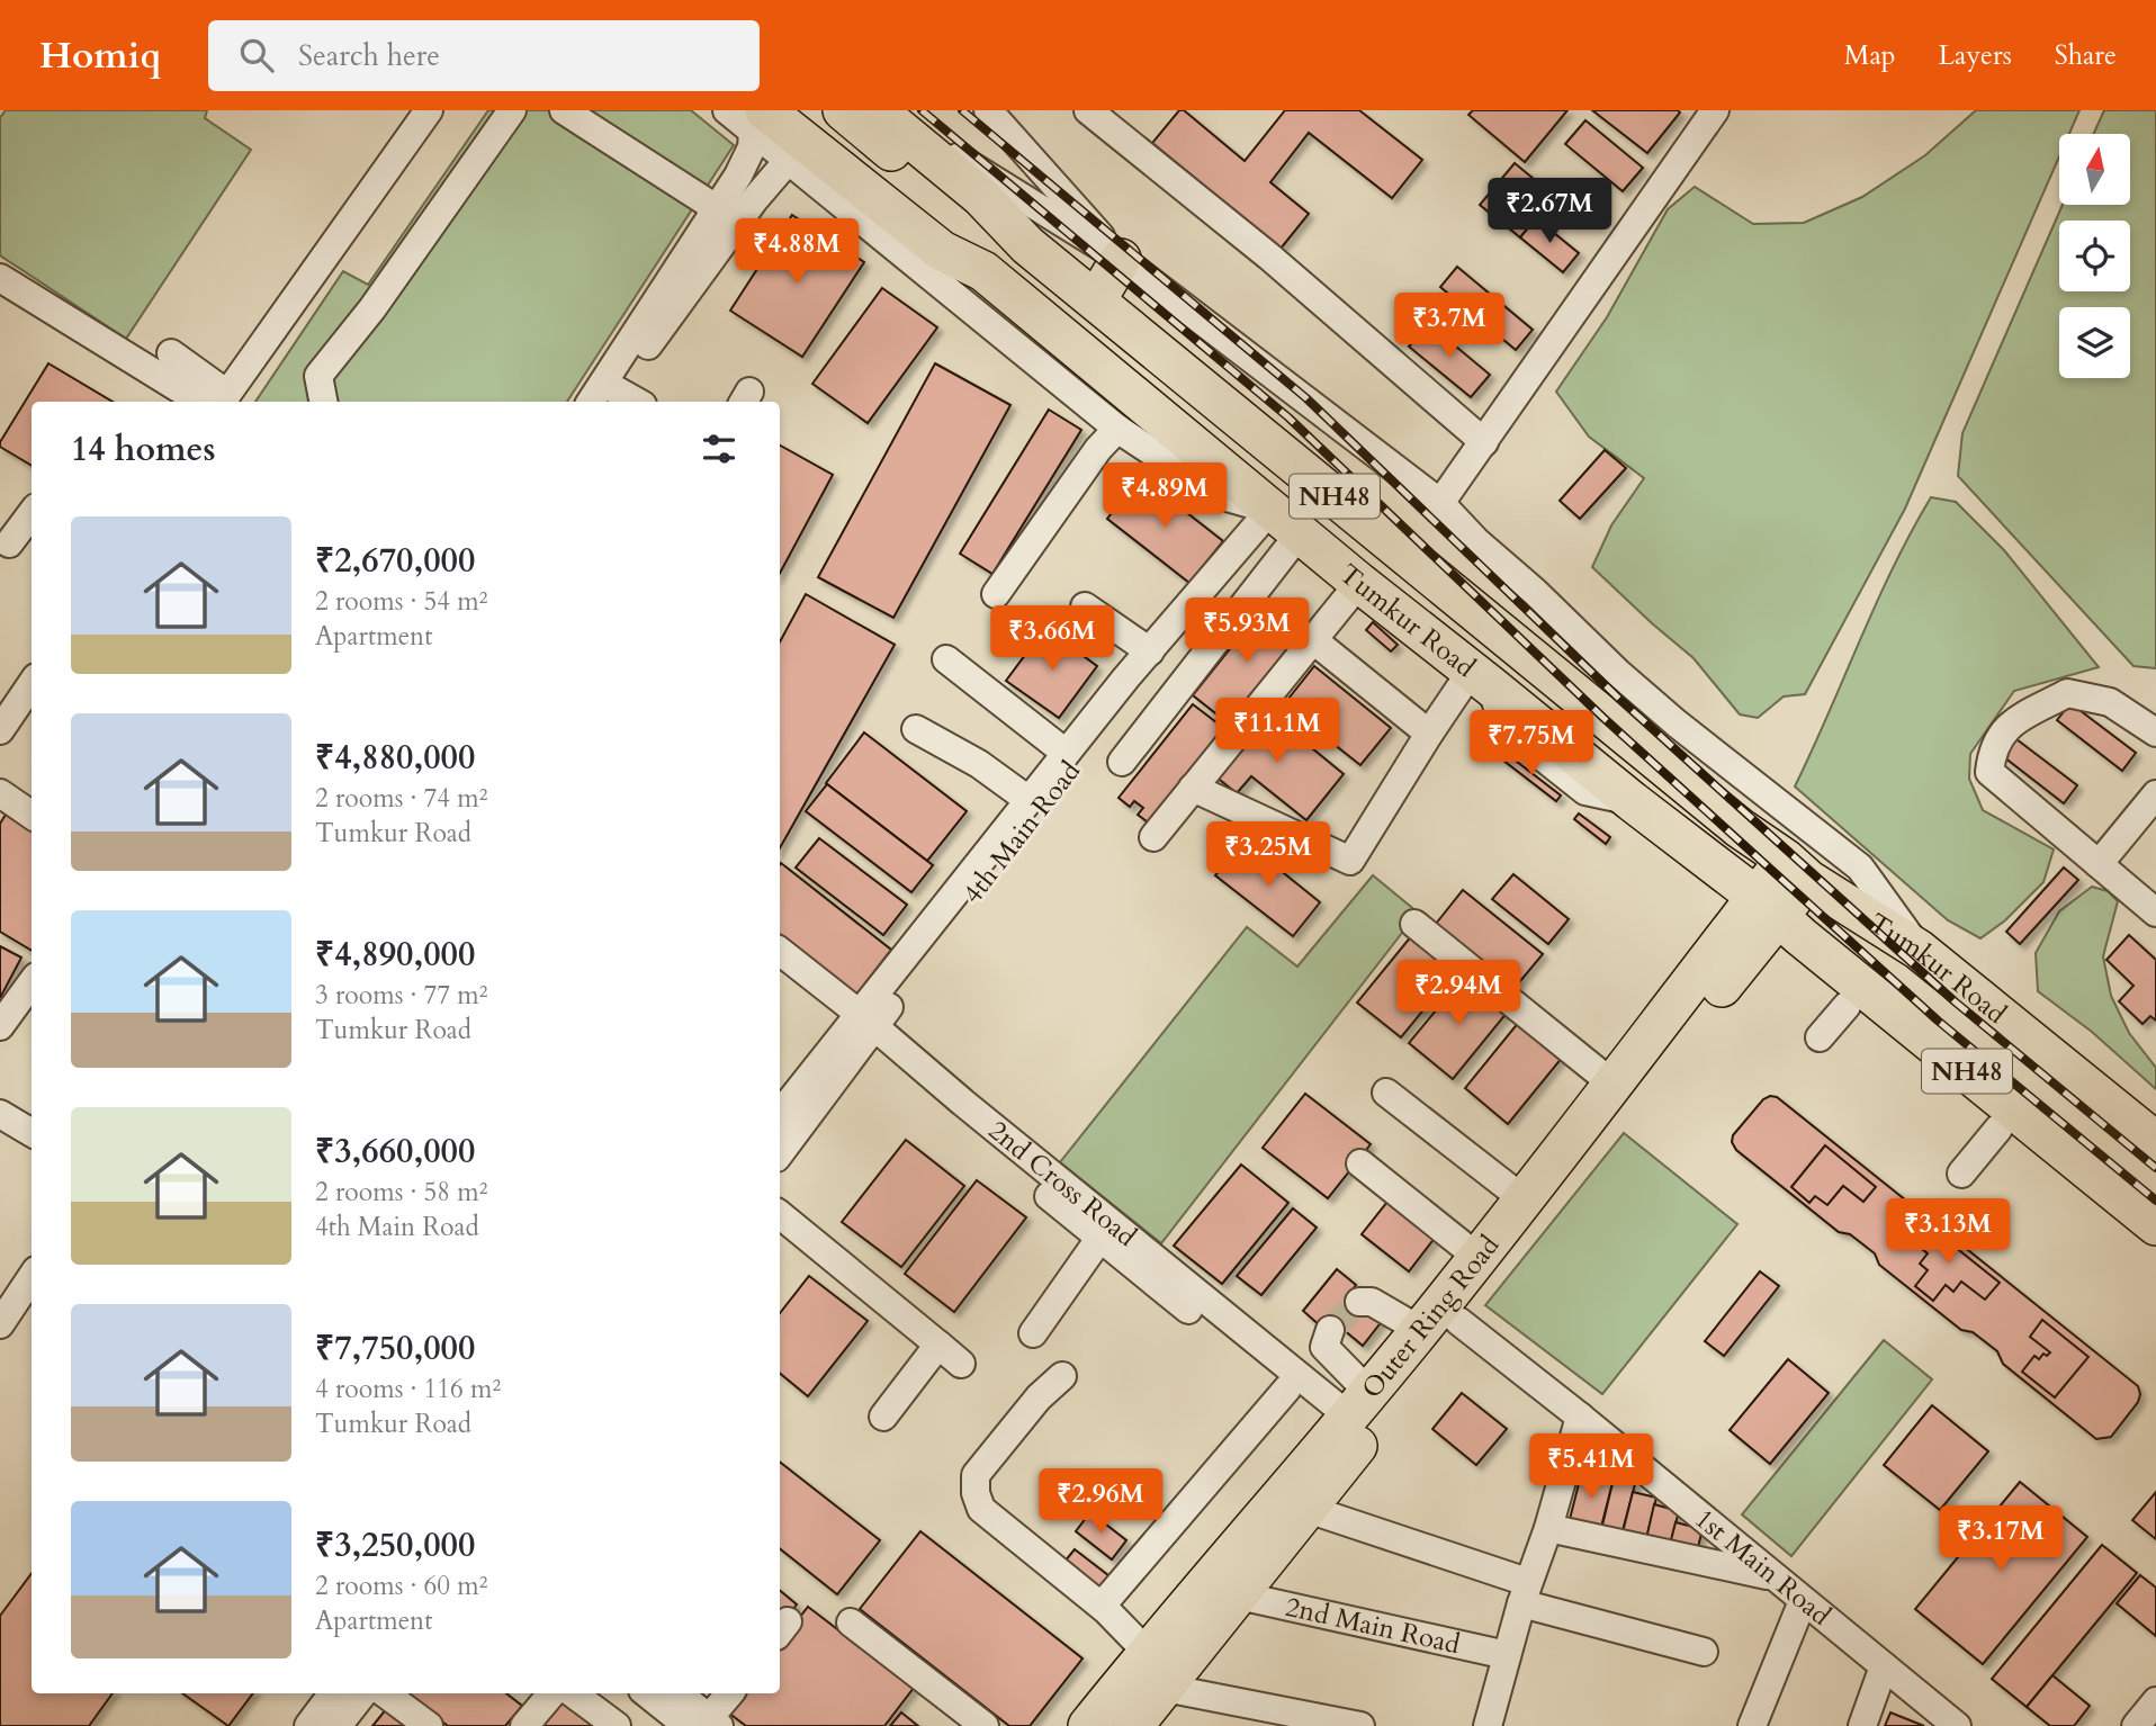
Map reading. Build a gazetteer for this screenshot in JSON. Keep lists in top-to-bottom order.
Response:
{
  "streets": {
    "highway": ["NH48", "Tumkur Road", "Outer Ring Road"],
    "street": [
      "4th Main Road",
      "2nd Cross Road",
      "1st Main Road",
      "2nd Main Road"
    ]
  },
  "crossings": [
    ["NH48", "Tumkur Road"],
    ["Tumkur Road", "4th Main Road"],
    ["Tumkur Road", "Outer Ring Road"],
    ["4th Main Road", "2nd Cross Road"],
    ["2nd Cross Road", "Outer Ring Road"],
    ["Outer Ring Road", "1st Main Road"],
    ["Outer Ring Road", "2nd Main Road"]
  ],
  "north": "top",
  "page": {
    "header": "Homiq",
    "search": "Search here",
    "nav": ["Map", "Layers", "Share"],
    "price": [
      "₹2.67M",
      "₹4.88M",
      "₹3.7M",
      "₹4.89M",
      "₹5.93M",
      "₹3.66M",
      "₹11.1M",
      "₹7.75M",
      "₹3.25M",
      "₹2.94M",
      "₹3.13M",
      "₹5.41M",
      "₹2.96M",
      "₹3.17M"
    ],
    "heading": "14 homes",
    "list": [
      {
        "name": "₹2,670,000",
        "note": "2 rooms · 54 m² · Apartment"
      },
      {
        "name": "₹4,880,000",
        "note": "2 rooms · 74 m² · Tumkur Road"
      },
      {
        "name": "₹4,890,000",
        "note": "3 rooms · 77 m² · Tumkur Road"
      },
      {
        "name": "₹3,660,000",
        "note": "2 rooms · 58 m² · 4th Main Road"
      },
      {
        "name": "₹7,750,000",
        "note": "4 rooms · 116 m² · Tumkur Road"
      },
      {
        "name": "₹3,250,000",
        "note": "2 rooms · 60 m² · Apartment"
      }
    ]
  }
}
